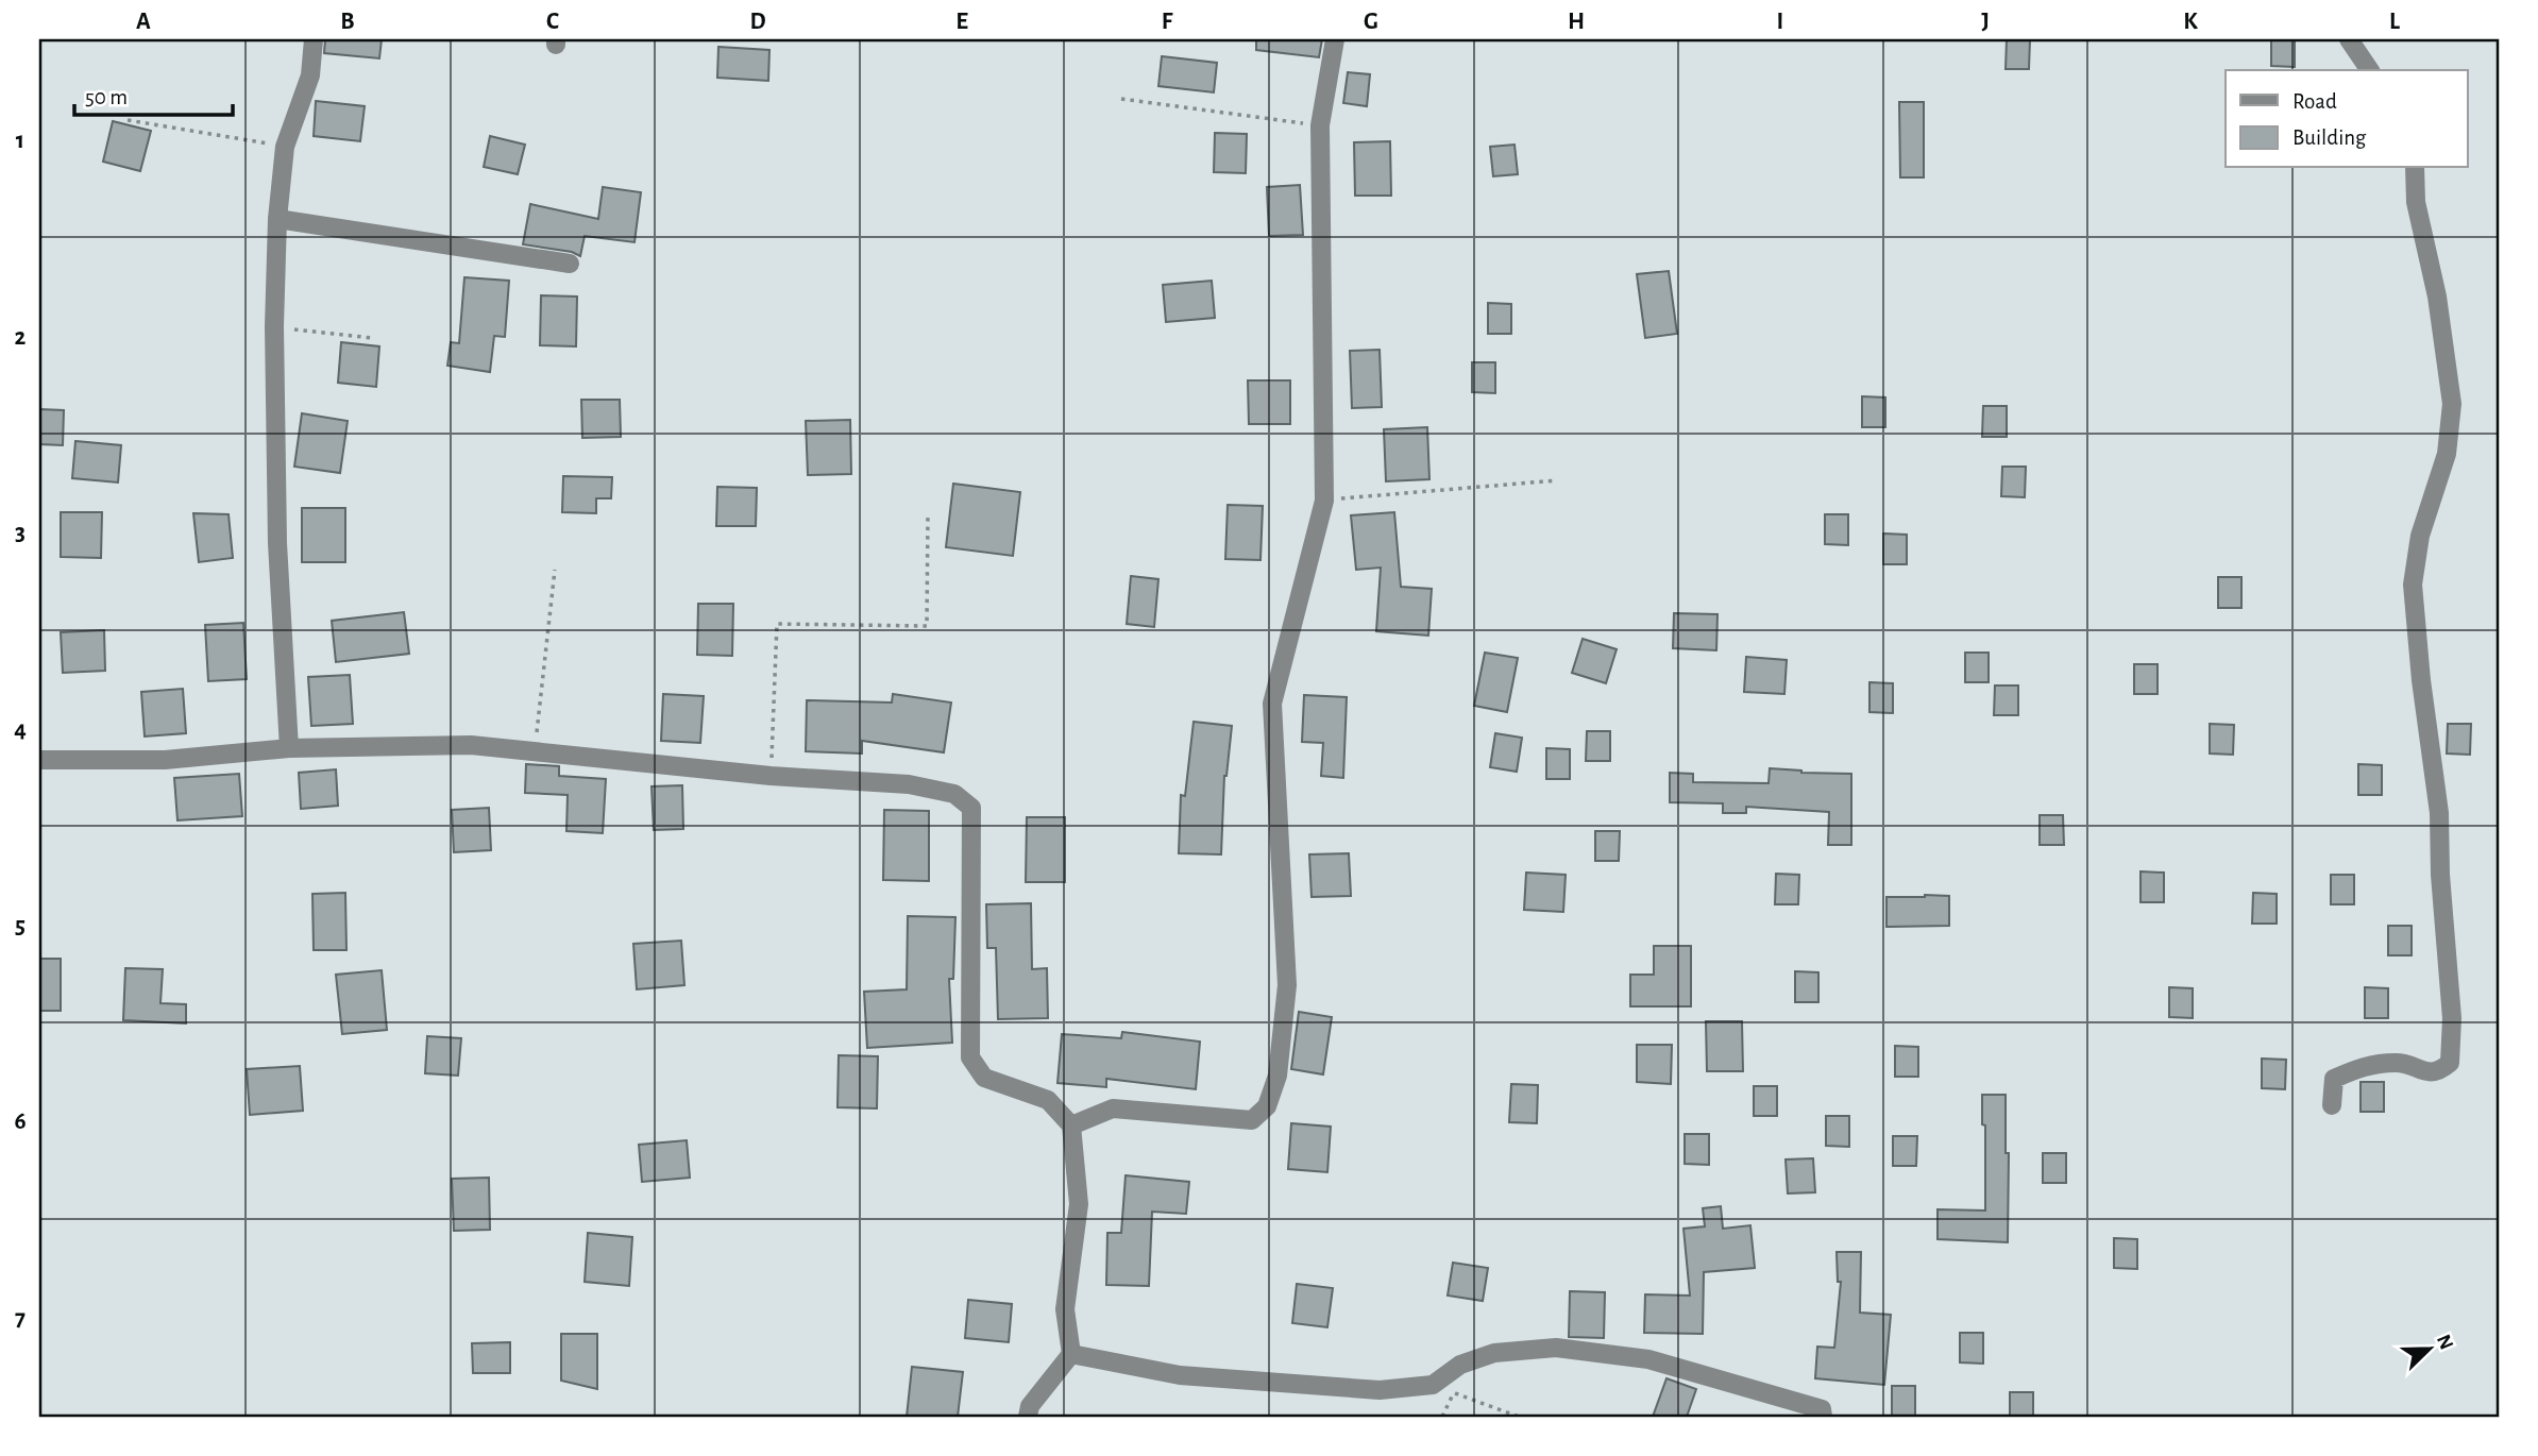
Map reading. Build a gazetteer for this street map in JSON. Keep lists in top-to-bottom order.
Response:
{
  "legend": ["Road", "Building"],
  "scale_bar": "50 m",
  "north": "top right",
  "grid": {
    "columns": [
      "A",
      "B",
      "C",
      "D",
      "E",
      "F",
      "G",
      "H",
      "I",
      "J",
      "K",
      "L"
    ],
    "rows": [
      "1",
      "2",
      "3",
      "4",
      "5",
      "6",
      "7"
    ]
  }
}
